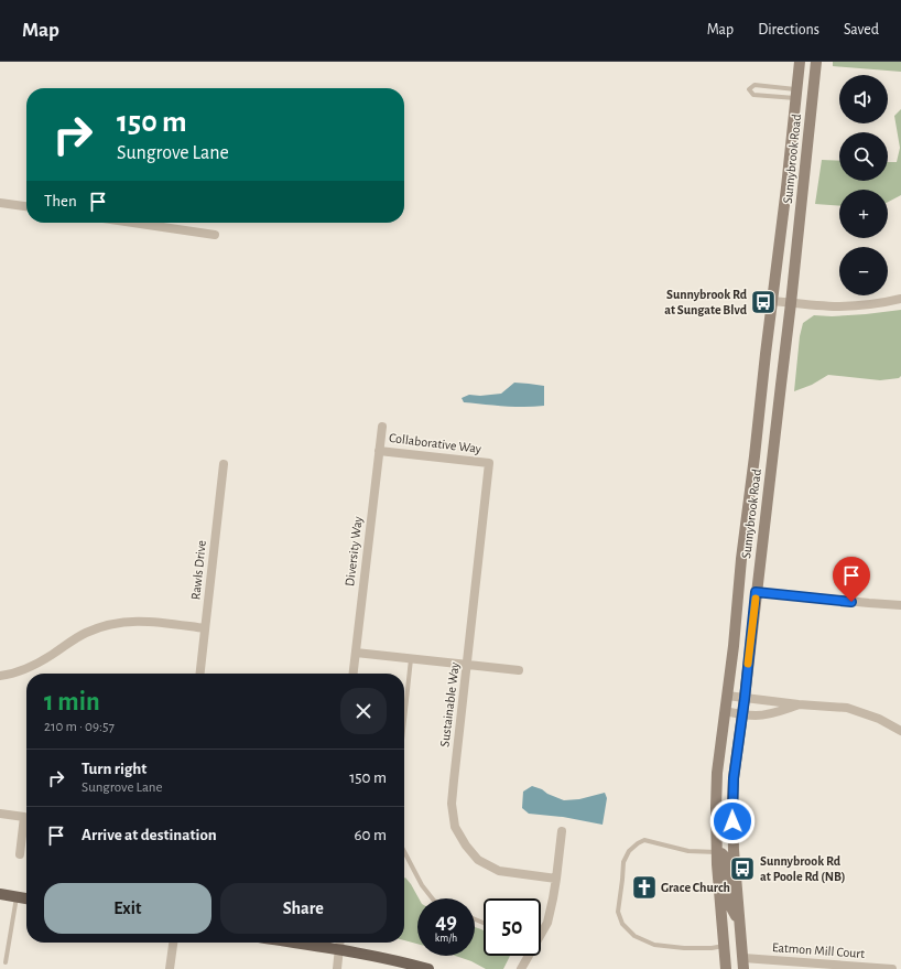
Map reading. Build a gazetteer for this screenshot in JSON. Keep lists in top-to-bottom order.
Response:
{
  "streets": {
    "main road": ["Sunnybrook Road"],
    "street": [
      "Collaborative Way",
      "Diversity Way",
      "Rawls Drive",
      "Sustainable Way",
      "Eatmon Mill Court"
    ]
  },
  "crossings": [
    ["Sunnybrook Road", "Eatmon Mill Court"],
    ["Collaborative Way", "Diversity Way"],
    ["Collaborative Way", "Sustainable Way"]
  ],
  "places": {
    "bus stop": ["Sunnybrook Rd at Sungate Blvd", "Sunnybrook Rd at Poole Rd (NB)"],
    "church": ["Grace Church"]
  },
  "page": {
    "header": "Map",
    "nav": ["Map", "Directions", "Saved"],
    "map_buttons": ["+", "−"],
    "turn": ["150 m", "Sungrove Lane"],
    "then": "Then",
    "heading": ["1 min", "210 m · 09:57"],
    "list": [
      {
        "name": "Turn right",
        "note": "Sungrove Lane",
        "value": "150 m"
      },
      {
        "name": "Arrive at destination",
        "value": "60 m"
      }
    ],
    "buttons": ["Exit", "Share"],
    "speed": "49 km/h",
    "limit": "50"
  }
}
